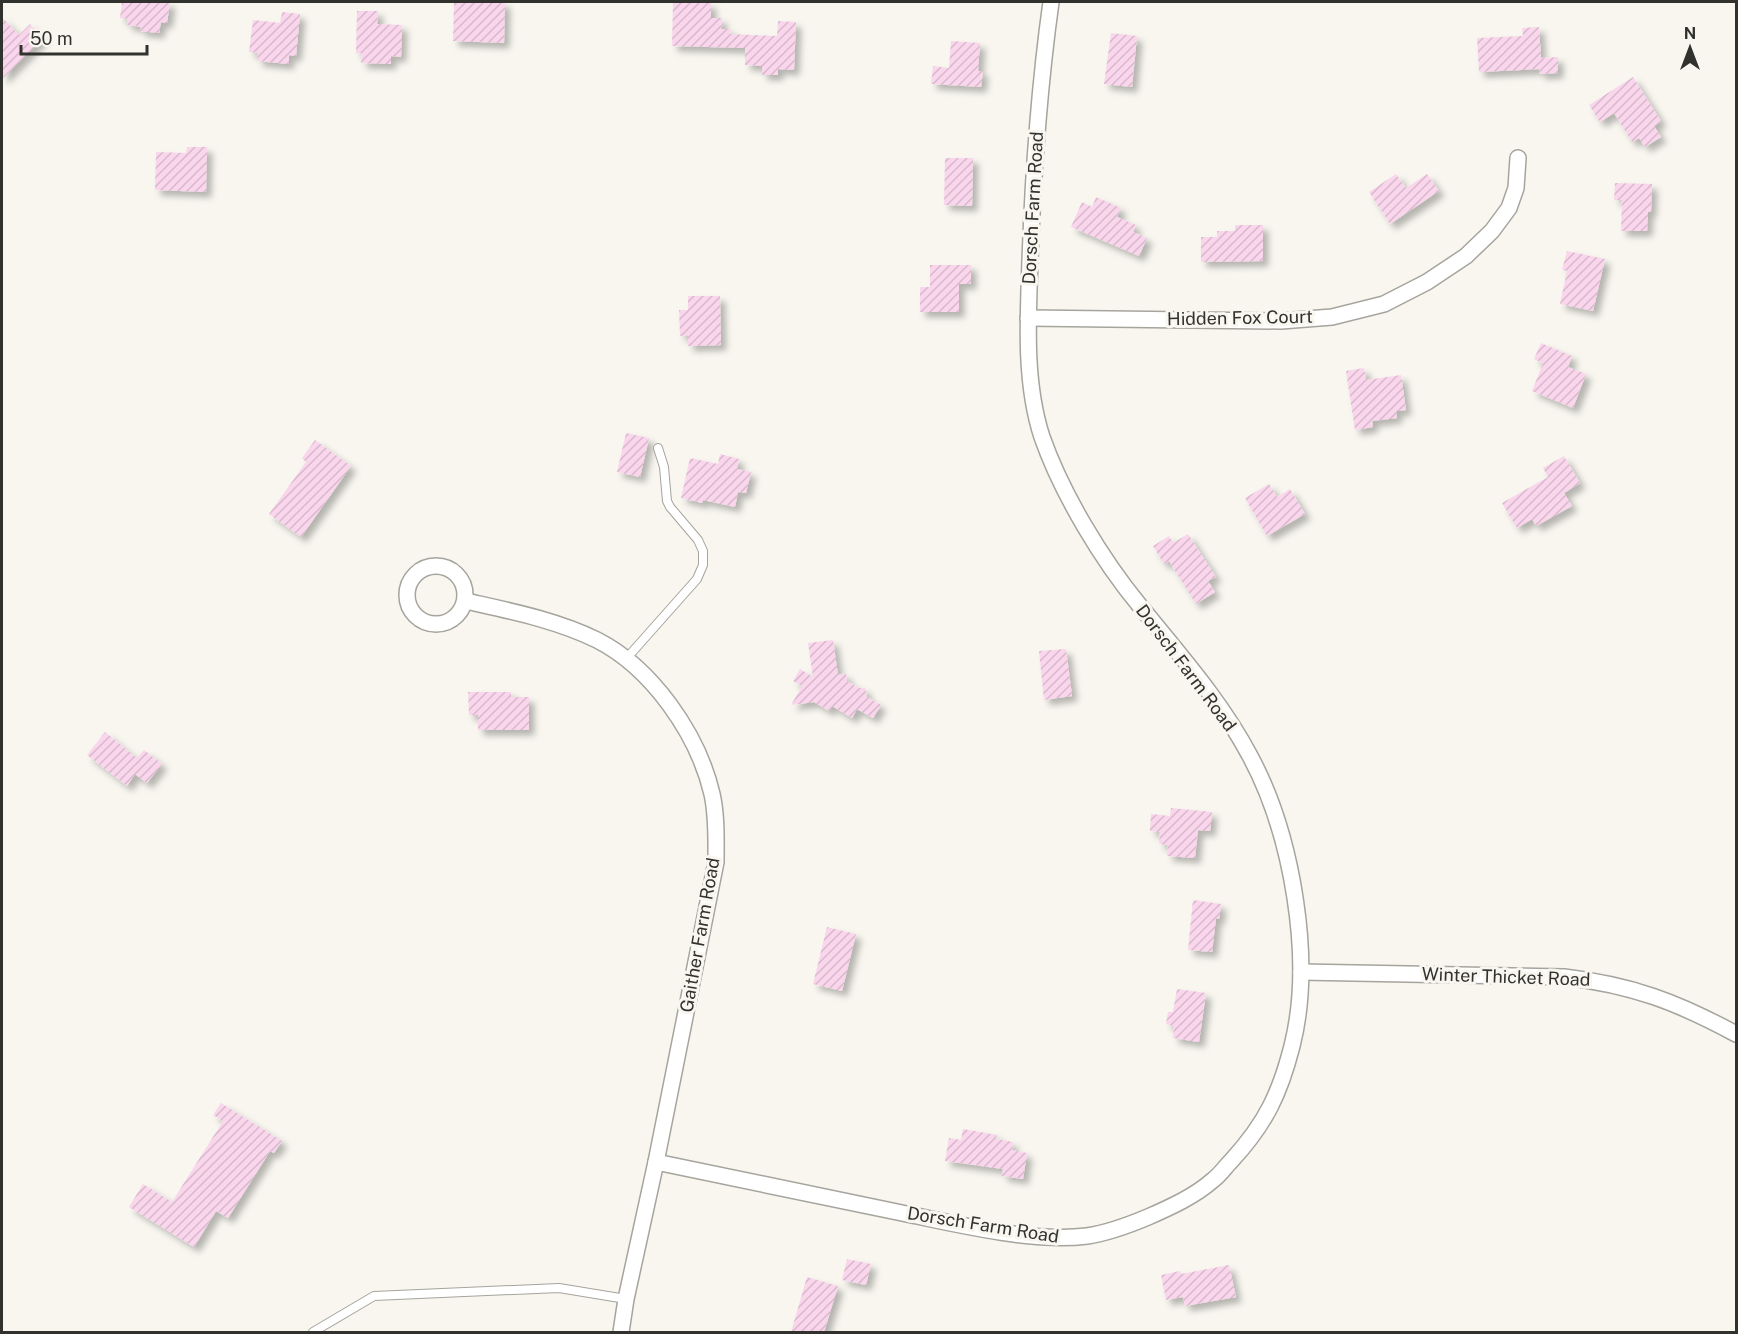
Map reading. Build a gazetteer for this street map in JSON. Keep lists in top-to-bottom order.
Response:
{
  "streets": {
    "street": [
      "Dorsch Farm Road",
      "Hidden Fox Court",
      "Gaither Farm Road",
      "Winter Thicket Road"
    ]
  },
  "crossings": [
    ["Dorsch Farm Road", "Hidden Fox Court"],
    ["Dorsch Farm Road", "Gaither Farm Road"],
    ["Dorsch Farm Road", "Winter Thicket Road"]
  ],
  "scale_bar": "50 m",
  "north": "top"
}
